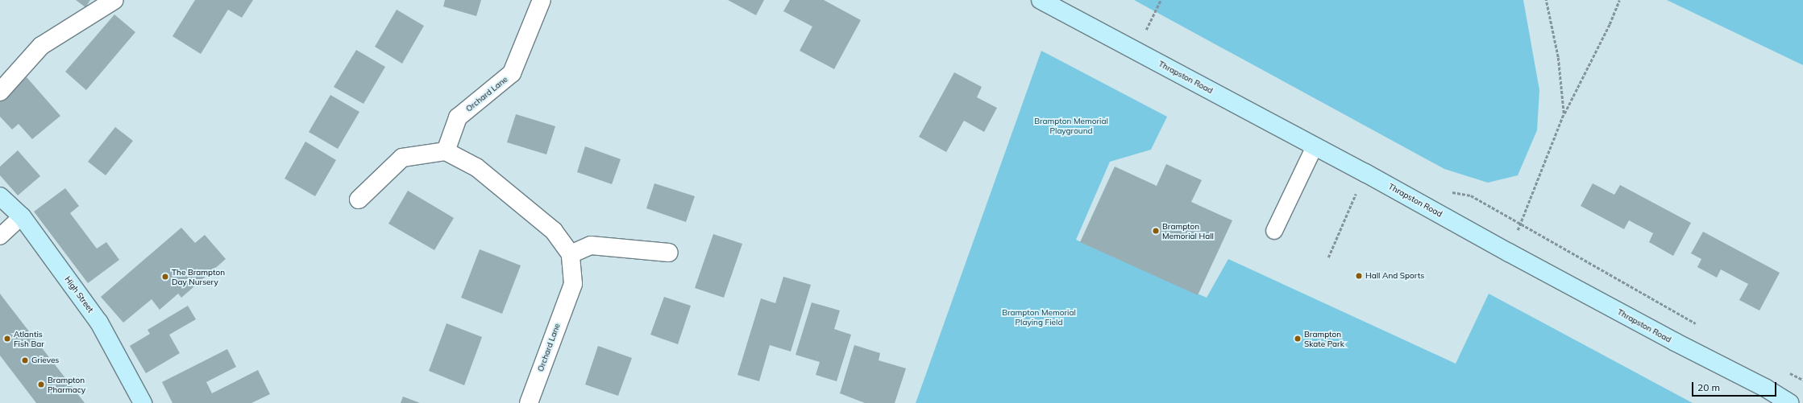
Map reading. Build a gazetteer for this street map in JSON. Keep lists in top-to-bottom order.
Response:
{
  "streets": {
    "main road": ["Thrapston Road", "High Street"],
    "street": ["Orchard Lane"]
  },
  "parks": ["Brampton Memorial Playground", "Brampton Memorial Playing Field"],
  "places": [
    "Brampton Memorial Hall",
    "Hall And Sports",
    "The Brampton Day Nursery",
    "Atlantis Fish Bar",
    "Brampton Skate Park",
    "Grieves",
    "Brampton Pharmacy"
  ],
  "scale_bar": "20 m"
}
